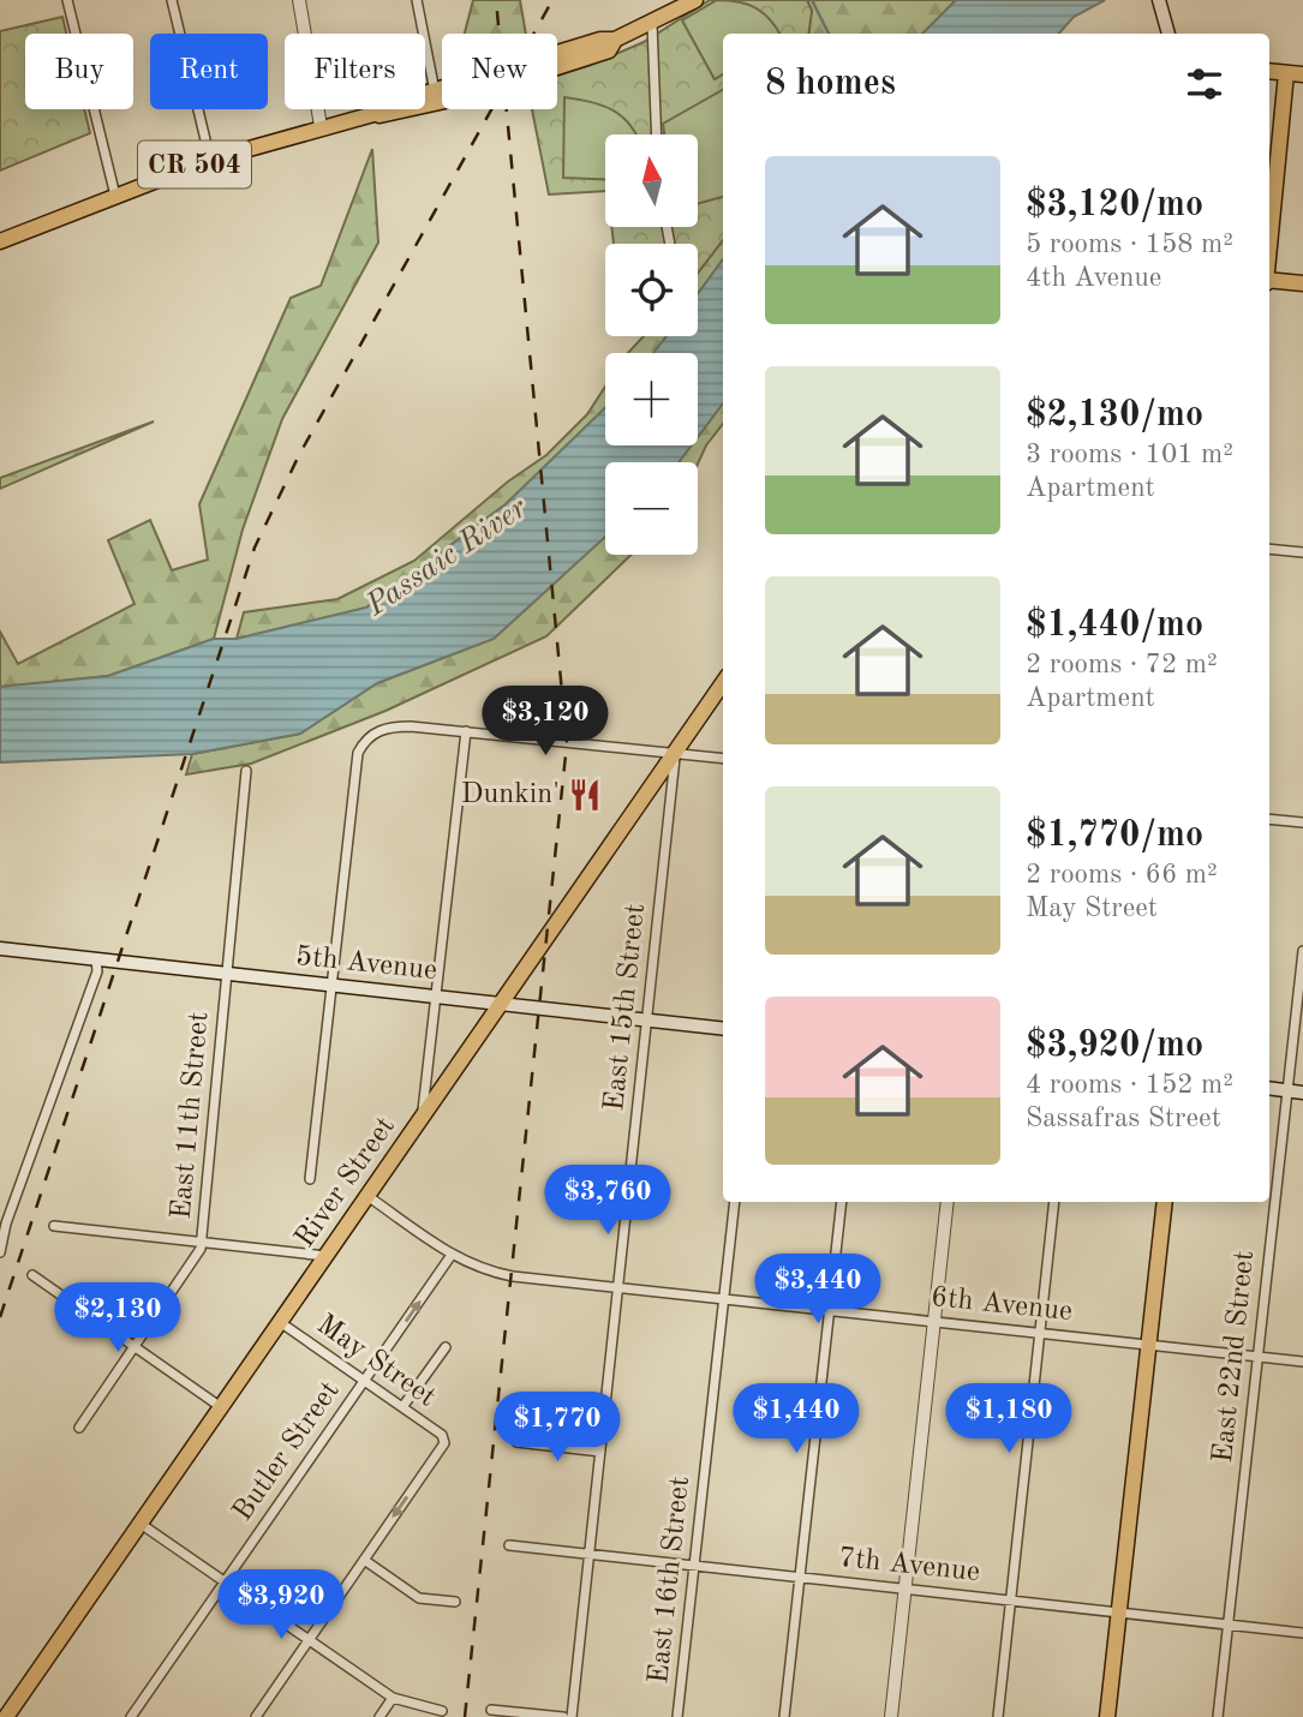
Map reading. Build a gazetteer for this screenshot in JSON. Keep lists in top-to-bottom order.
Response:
{
  "streets": {
    "main road": ["CR 504", "5th Avenue", "River Street"],
    "street": [
      "East 15th Street",
      "East 11th Street",
      "6th Avenue",
      "East 22nd Street",
      "May Street",
      "Butler Street",
      "7th Avenue",
      "East 16th Street"
    ]
  },
  "crossings": [
    ["5th Avenue", "East 15th Street"],
    ["5th Avenue", "East 11th Street"],
    ["5th Avenue", "River Street"],
    ["East 15th Street", "River Street"],
    ["East 15th Street", "6th Avenue"],
    ["East 15th Street", "7th Avenue"],
    ["River Street", "6th Avenue"],
    ["River Street", "May Street"],
    ["6th Avenue", "East 22nd Street"],
    ["6th Avenue", "Butler Street"],
    ["6th Avenue", "East 16th Street"],
    ["East 22nd Street", "7th Avenue"],
    ["May Street", "Butler Street"],
    ["7th Avenue", "East 16th Street"]
  ],
  "water": ["Passaic River"],
  "places": {
    "restaurant": ["Dunkin'"]
  },
  "north": "top",
  "page": {
    "chip": [
      "Buy",
      "Rent",
      "Filters",
      "New"
    ],
    "heading": "8 homes",
    "map_buttons": ["+", "−"],
    "list": [
      {
        "name": "$3,120/mo",
        "note": "5 rooms · 158 m² · 4th Avenue"
      },
      {
        "name": "$2,130/mo",
        "note": "3 rooms · 101 m² · Apartment"
      },
      {
        "name": "$1,440/mo",
        "note": "2 rooms · 72 m² · Apartment"
      },
      {
        "name": "$1,770/mo",
        "note": "2 rooms · 66 m² · May Street"
      },
      {
        "name": "$3,920/mo",
        "note": "4 rooms · 152 m² · Sassafras Street"
      }
    ],
    "price": [
      "$3,120",
      "$3,760",
      "$3,440",
      "$2,130",
      "$1,440",
      "$1,180",
      "$1,770",
      "$3,920"
    ]
  }
}
